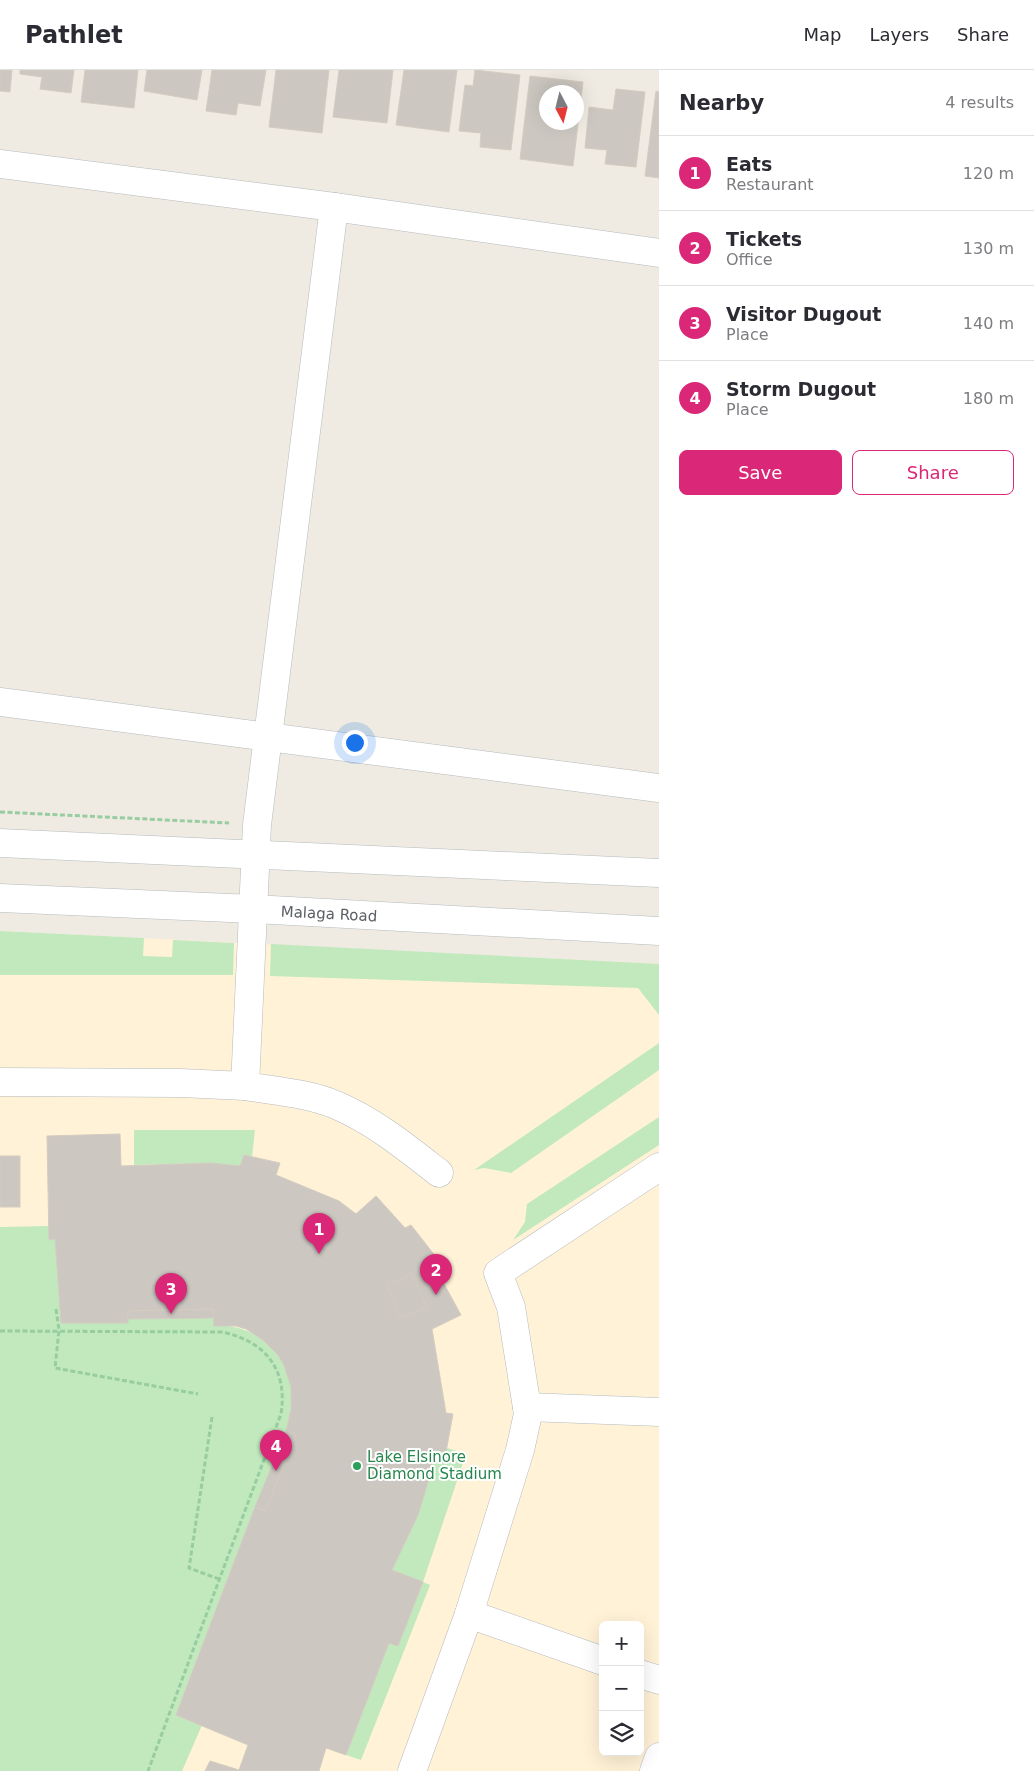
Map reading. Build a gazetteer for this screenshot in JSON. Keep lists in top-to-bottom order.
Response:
{
  "streets": {
    "street": ["Malaga Road"]
  },
  "places": ["Lake Elsinore Diamond Stadium"],
  "north": "bottom",
  "page": {
    "header": "Pathlet",
    "nav": ["Map", "Layers", "Share"],
    "heading": ["Nearby", "4 results"],
    "list": [
      {
        "mark": "1",
        "name": "Eats",
        "note": "Restaurant",
        "value": "120 m"
      },
      {
        "mark": "2",
        "name": "Tickets",
        "note": "Office",
        "value": "130 m"
      },
      {
        "mark": "3",
        "name": "Visitor Dugout",
        "note": "Place",
        "value": "140 m"
      },
      {
        "mark": "4",
        "name": "Storm Dugout",
        "note": "Place",
        "value": "180 m"
      }
    ],
    "buttons": ["Save", "Share"],
    "pins": [
      "1",
      "2",
      "3",
      "4"
    ],
    "map_buttons": ["+", "−"]
  }
}
